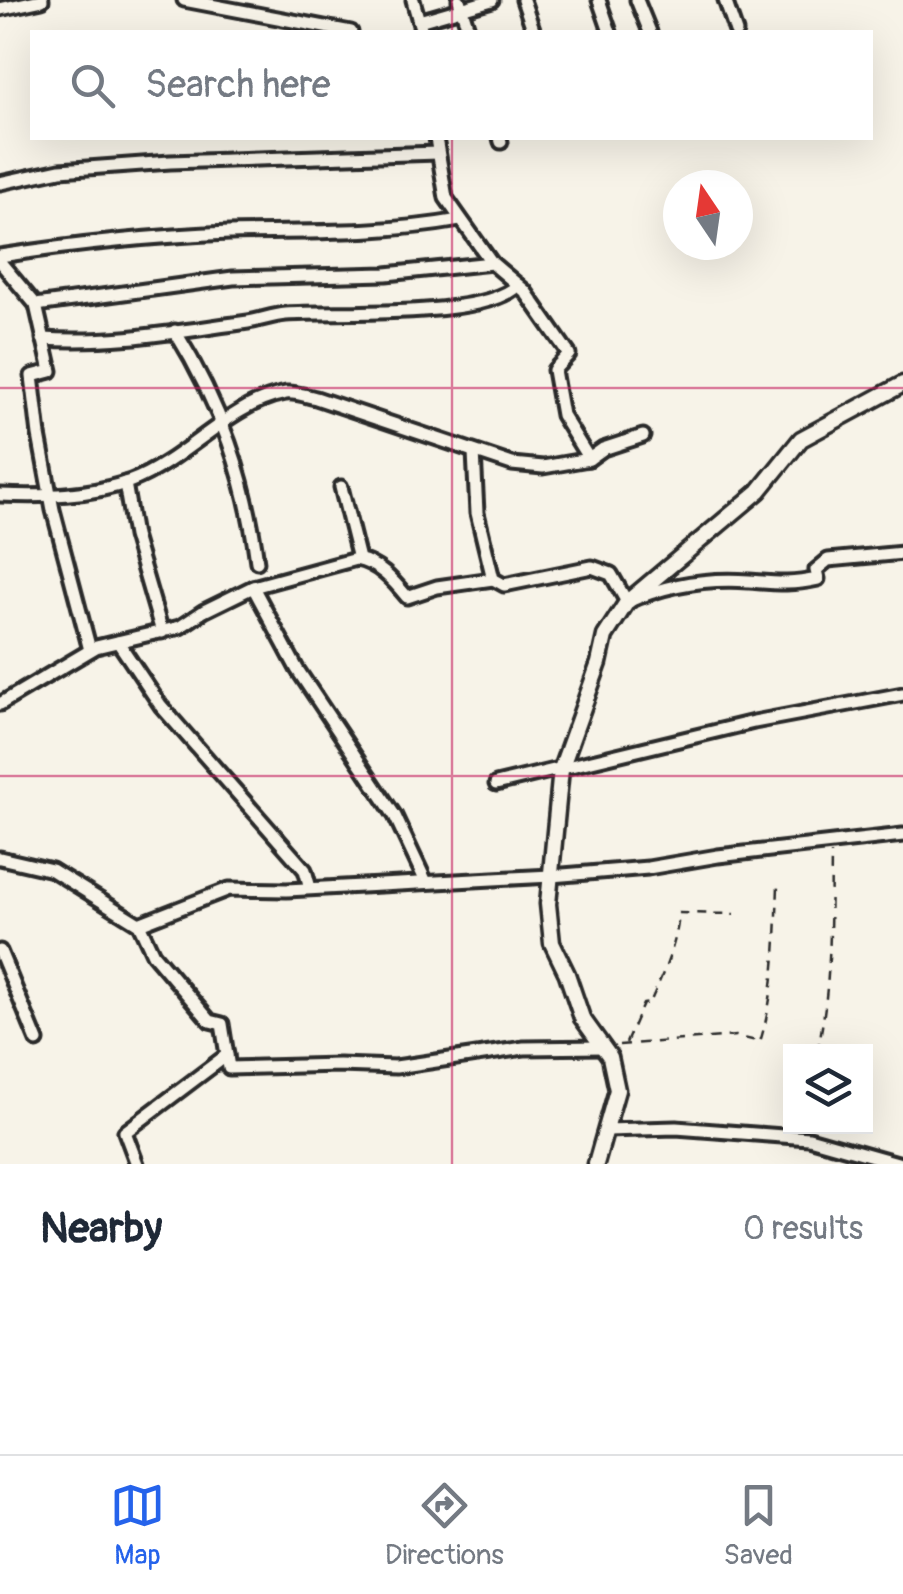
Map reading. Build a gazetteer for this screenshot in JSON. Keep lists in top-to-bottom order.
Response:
{
  "north": "top",
  "page": {
    "search": "Search here",
    "heading": ["Nearby", "0 results"],
    "nav": ["Map", "Directions", "Saved"]
  }
}
